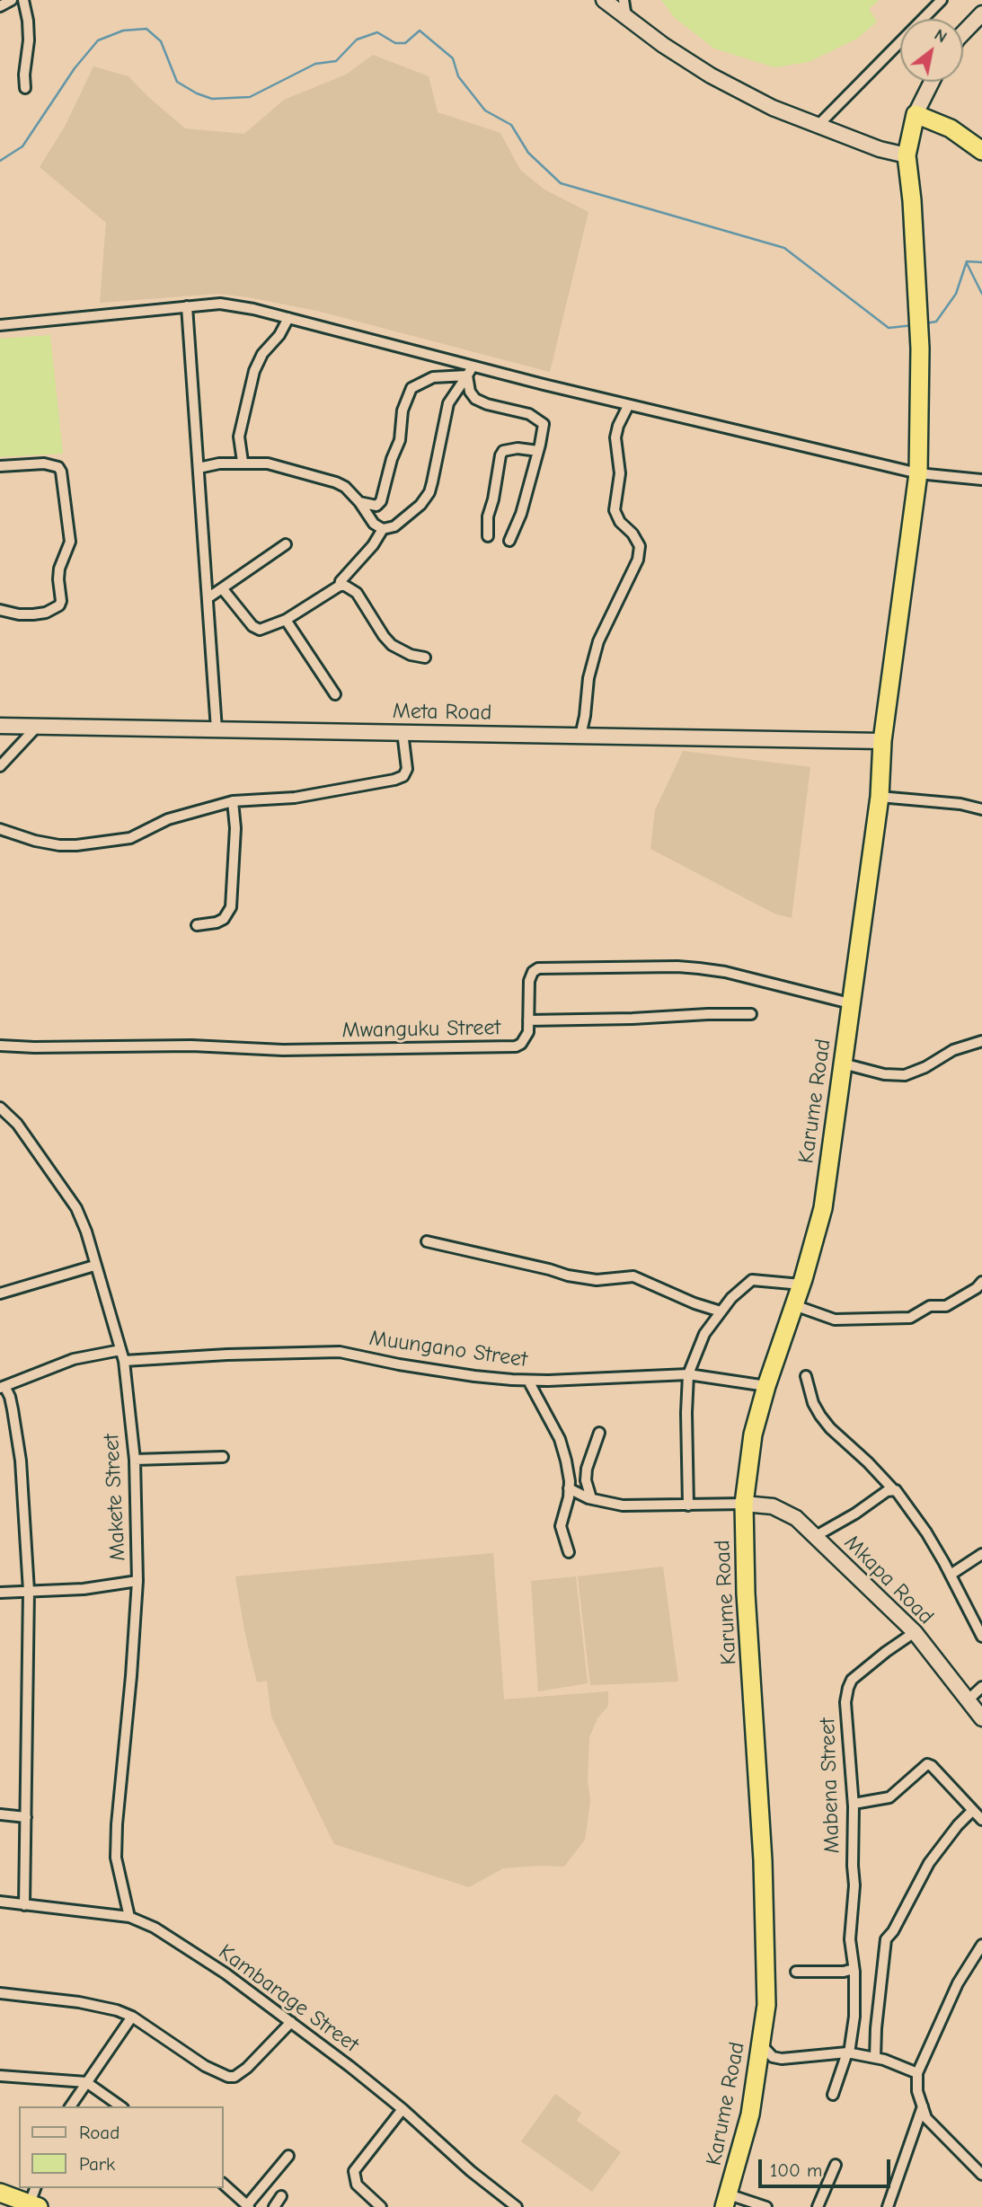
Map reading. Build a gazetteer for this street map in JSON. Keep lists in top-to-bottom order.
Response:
{
  "streets": {
    "highway": ["Karume Road"],
    "street": [
      "Meta Road",
      "Mwanguku Street",
      "Muungano Street",
      "Makete Street",
      "Mkapa Road",
      "Mabena Street",
      "Kambarage Street"
    ]
  },
  "crossings": [
    ["Meta Road", "Karume Road"],
    ["Mwanguku Street", "Karume Road"],
    ["Karume Road", "Muungano Street"],
    ["Karume Road", "Mkapa Road"],
    ["Muungano Street", "Makete Street"],
    ["Makete Street", "Kambarage Street"],
    ["Mkapa Road", "Mabena Street"]
  ],
  "legend": ["Road", "Park"],
  "scale_bar": "100 m",
  "north": "top right"
}
